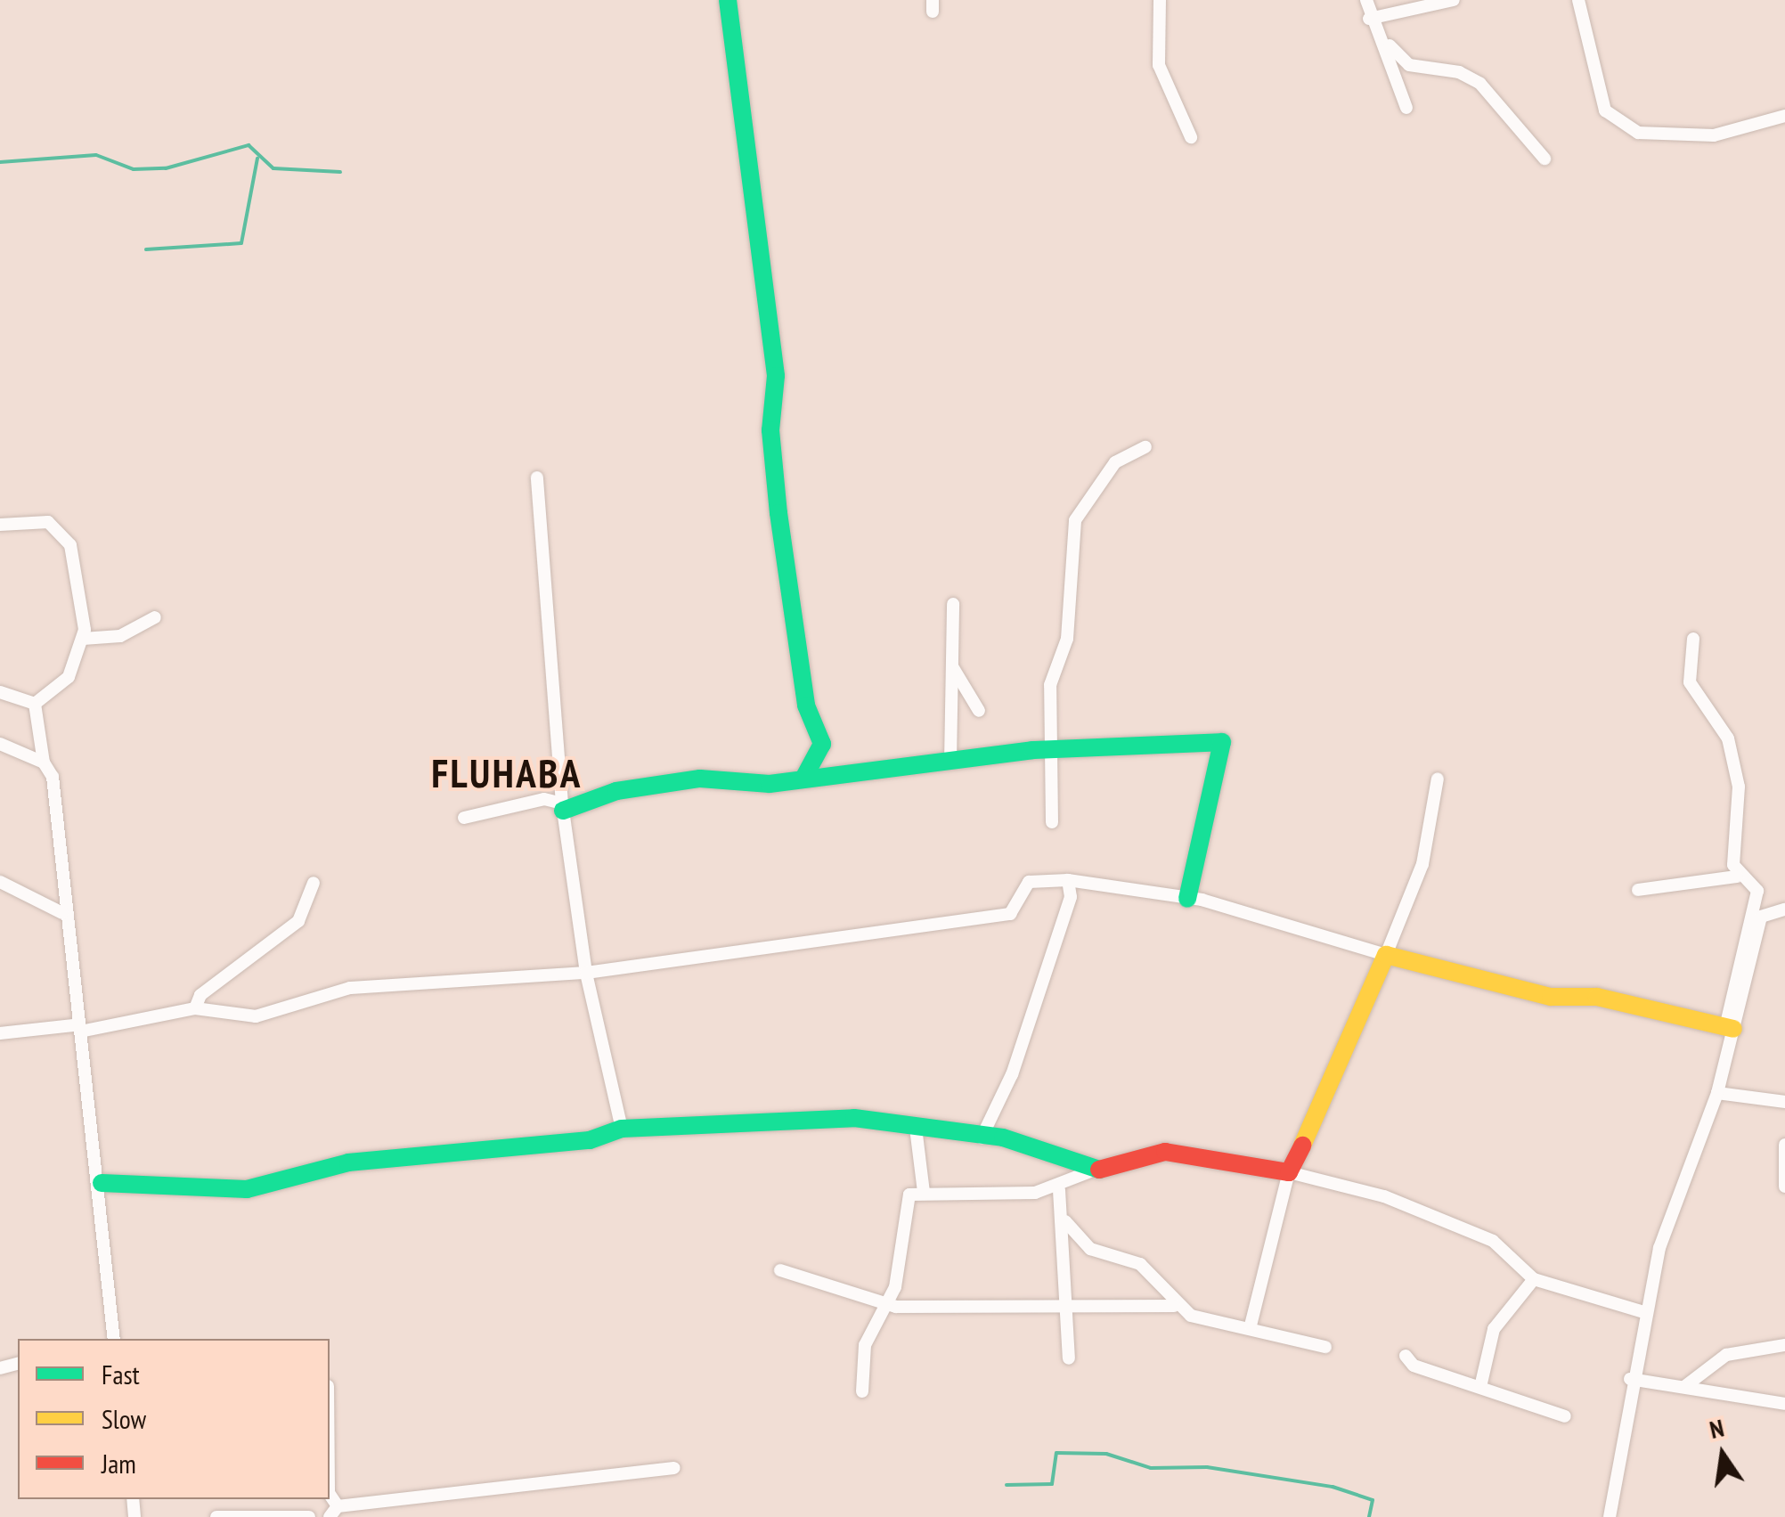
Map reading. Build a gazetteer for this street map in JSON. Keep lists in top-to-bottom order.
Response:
{
  "districts": ["FLUHABA"],
  "legend": ["Fast", "Slow", "Jam"],
  "north": "top"
}
